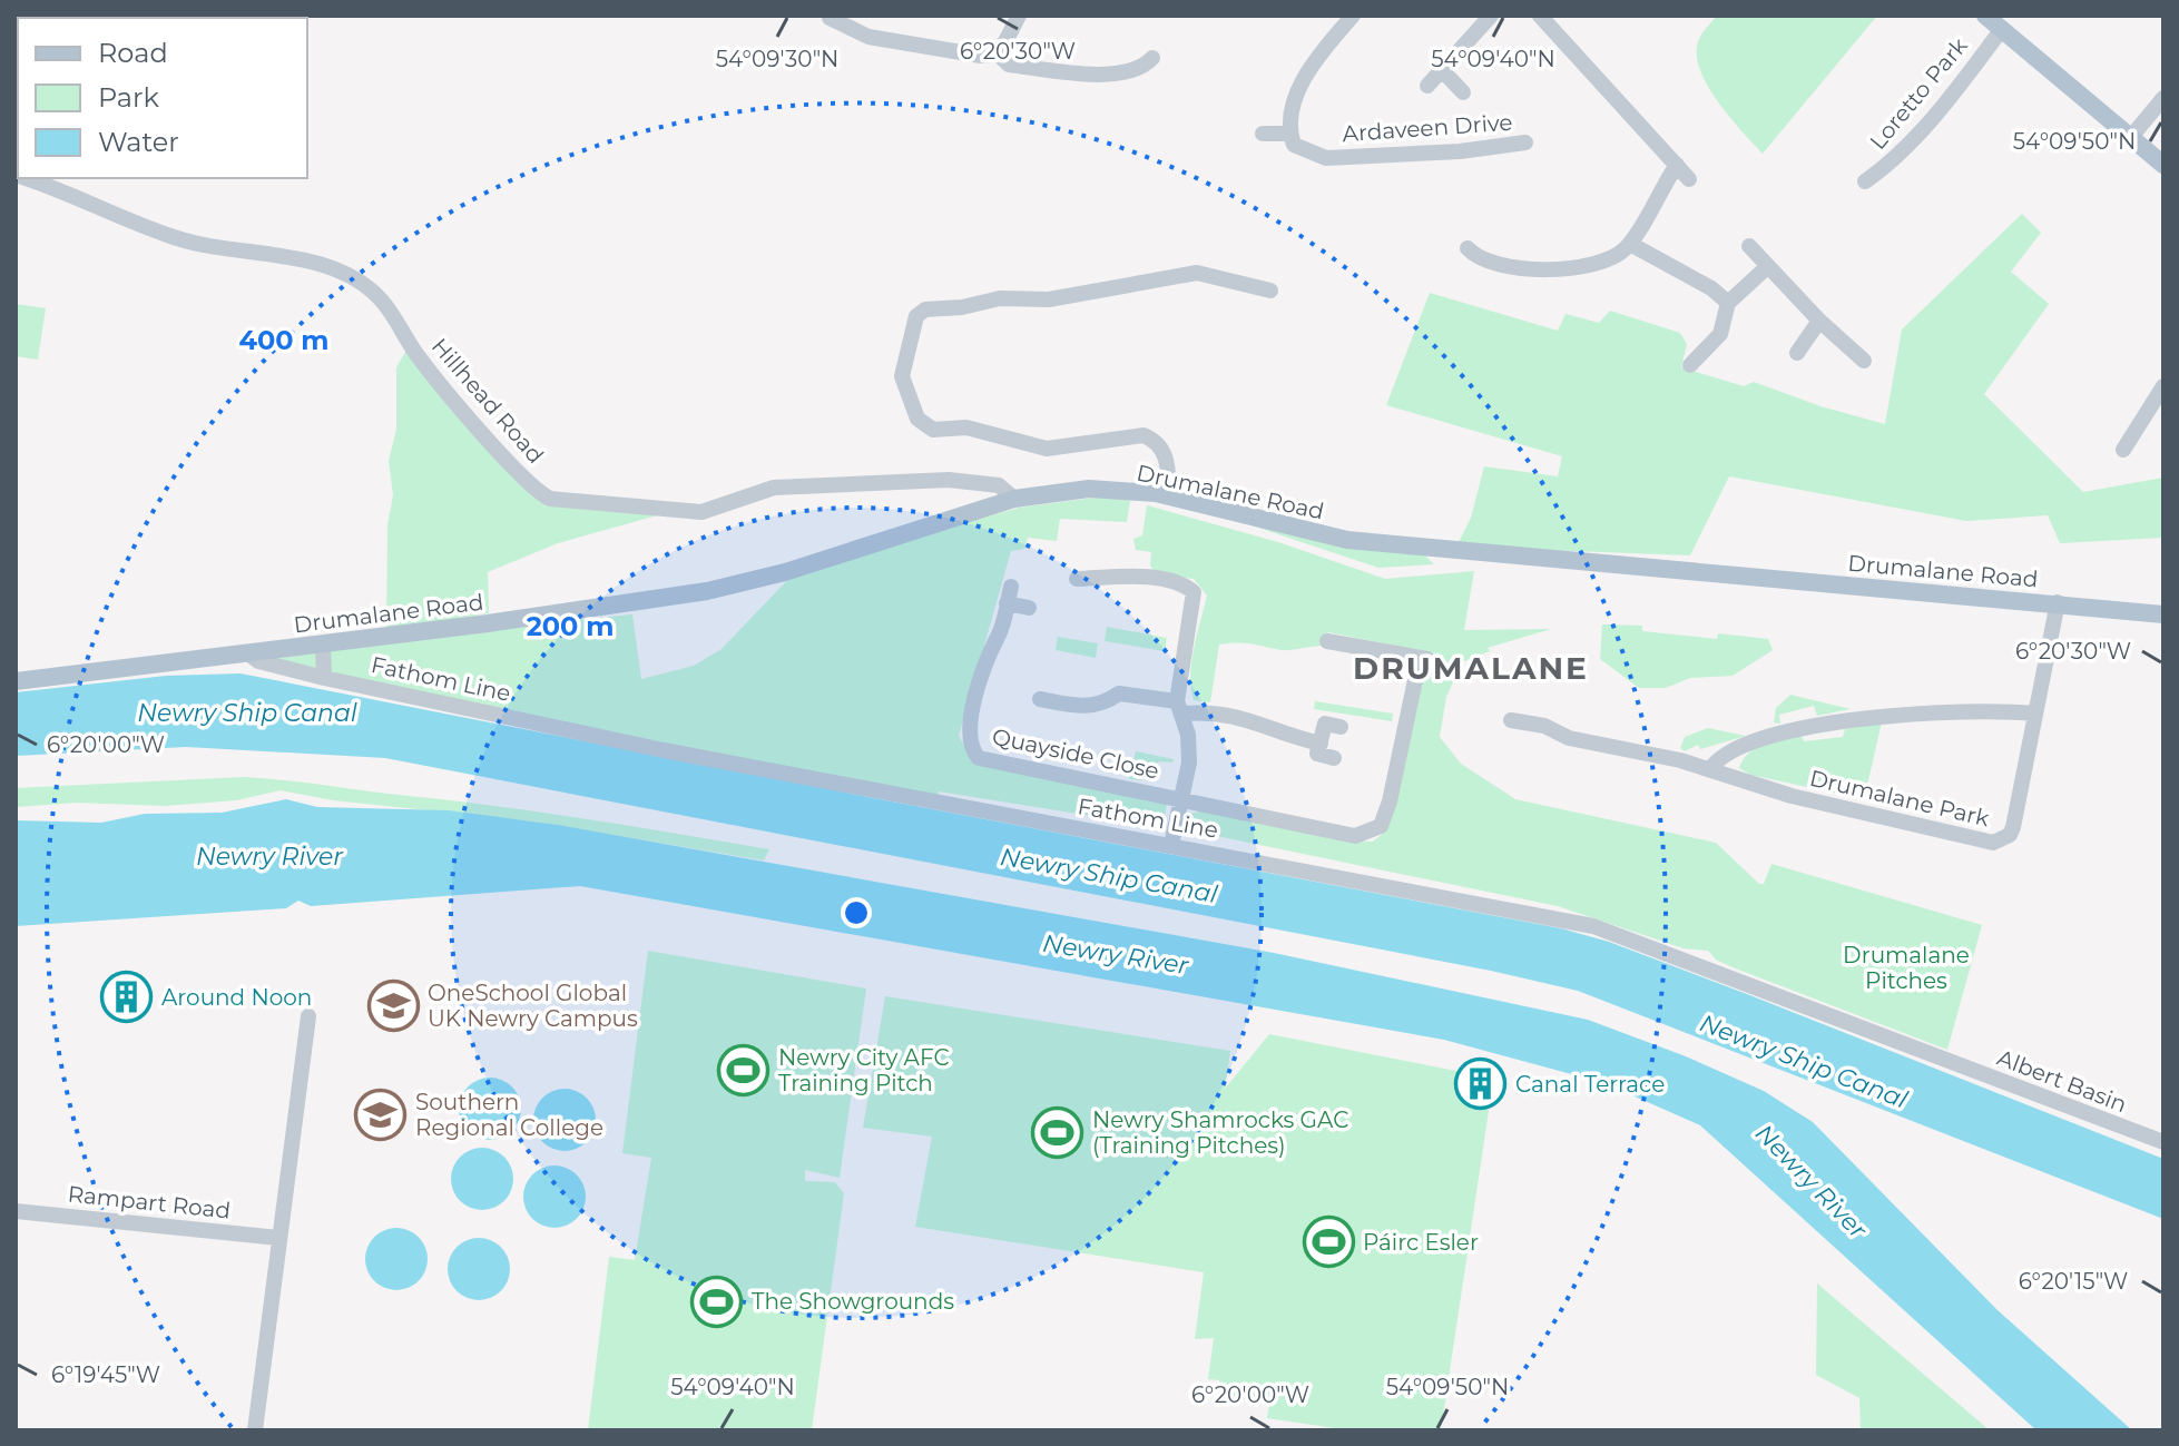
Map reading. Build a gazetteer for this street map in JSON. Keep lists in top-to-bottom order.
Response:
{
  "streets": {
    "main road": ["Drumalane Road", "Fathom Line"],
    "street": [
      "Loretto Park",
      "Ardaveen Drive",
      "Hillhead Road",
      "Quayside Close",
      "Drumalane Park",
      "Albert Basin",
      "Rampart Road"
    ]
  },
  "crossings": [
    ["Hillhead Road", "Drumalane Road"],
    ["Drumalane Road", "Fathom Line"],
    ["Drumalane Road", "Drumalane Park"],
    ["Fathom Line", "Quayside Close"],
    ["Fathom Line", "Albert Basin"]
  ],
  "districts": ["DRUMALANE"],
  "water": ["Newry Ship Canal", "Newry River"],
  "parks": ["Drumalane Pitches"],
  "places": {
    "building": ["Around Noon", "Canal Terrace"],
    "school or university": ["OneSchool Global UK Newry Campus", "Southern Regional College"],
    "sports": [
      "Newry City AFC Training Pitch",
      "Newry Shamrocks GAC (Training Pitches)",
      "Páirc Esler",
      "The Showgrounds"
    ]
  },
  "legend": ["Road", "Park", "Water"],
  "coordinates": [
    "6°20'30\"W",
    "54°09'30\"N",
    "54°09'40\"N",
    "54°09'50\"N",
    "6°20'00\"W",
    "6°20'15\"W",
    "6°19'45\"W"
  ],
  "rings": ["400 m", "200 m"]
}
